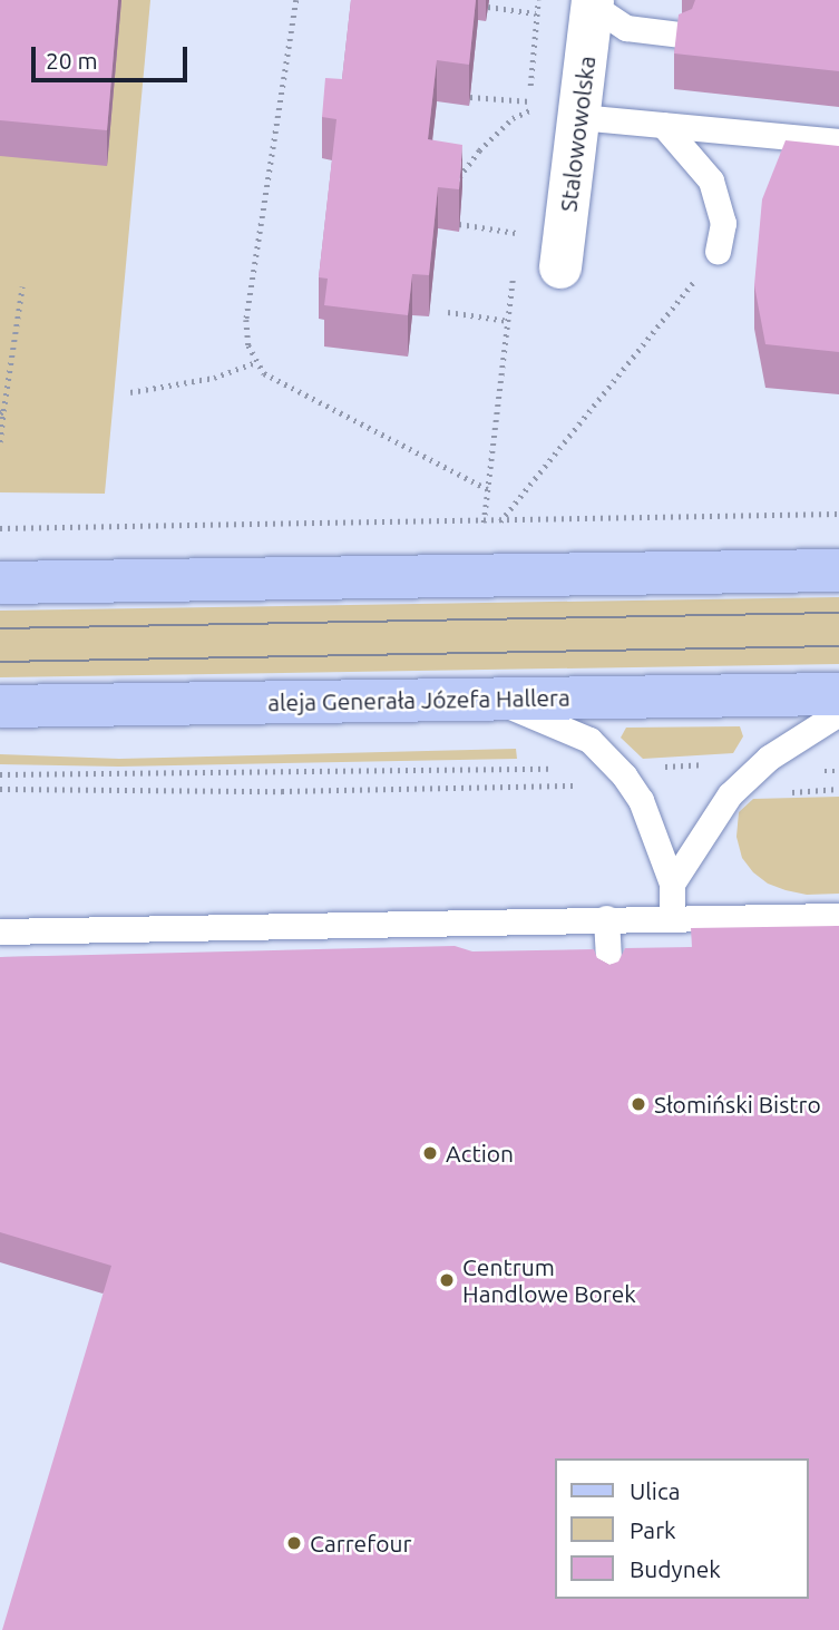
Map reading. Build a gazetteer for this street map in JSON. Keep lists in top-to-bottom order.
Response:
{
  "streets": {
    "main road": ["aleja Generała Józefa Hallera"],
    "street": ["Stalowowolska"]
  },
  "places": [
    "Słomiński Bistro",
    "Action",
    "Centrum Handlowe Borek",
    "Carrefour"
  ],
  "legend": ["Ulica", "Park", "Budynek"],
  "scale_bar": "20 m"
}
